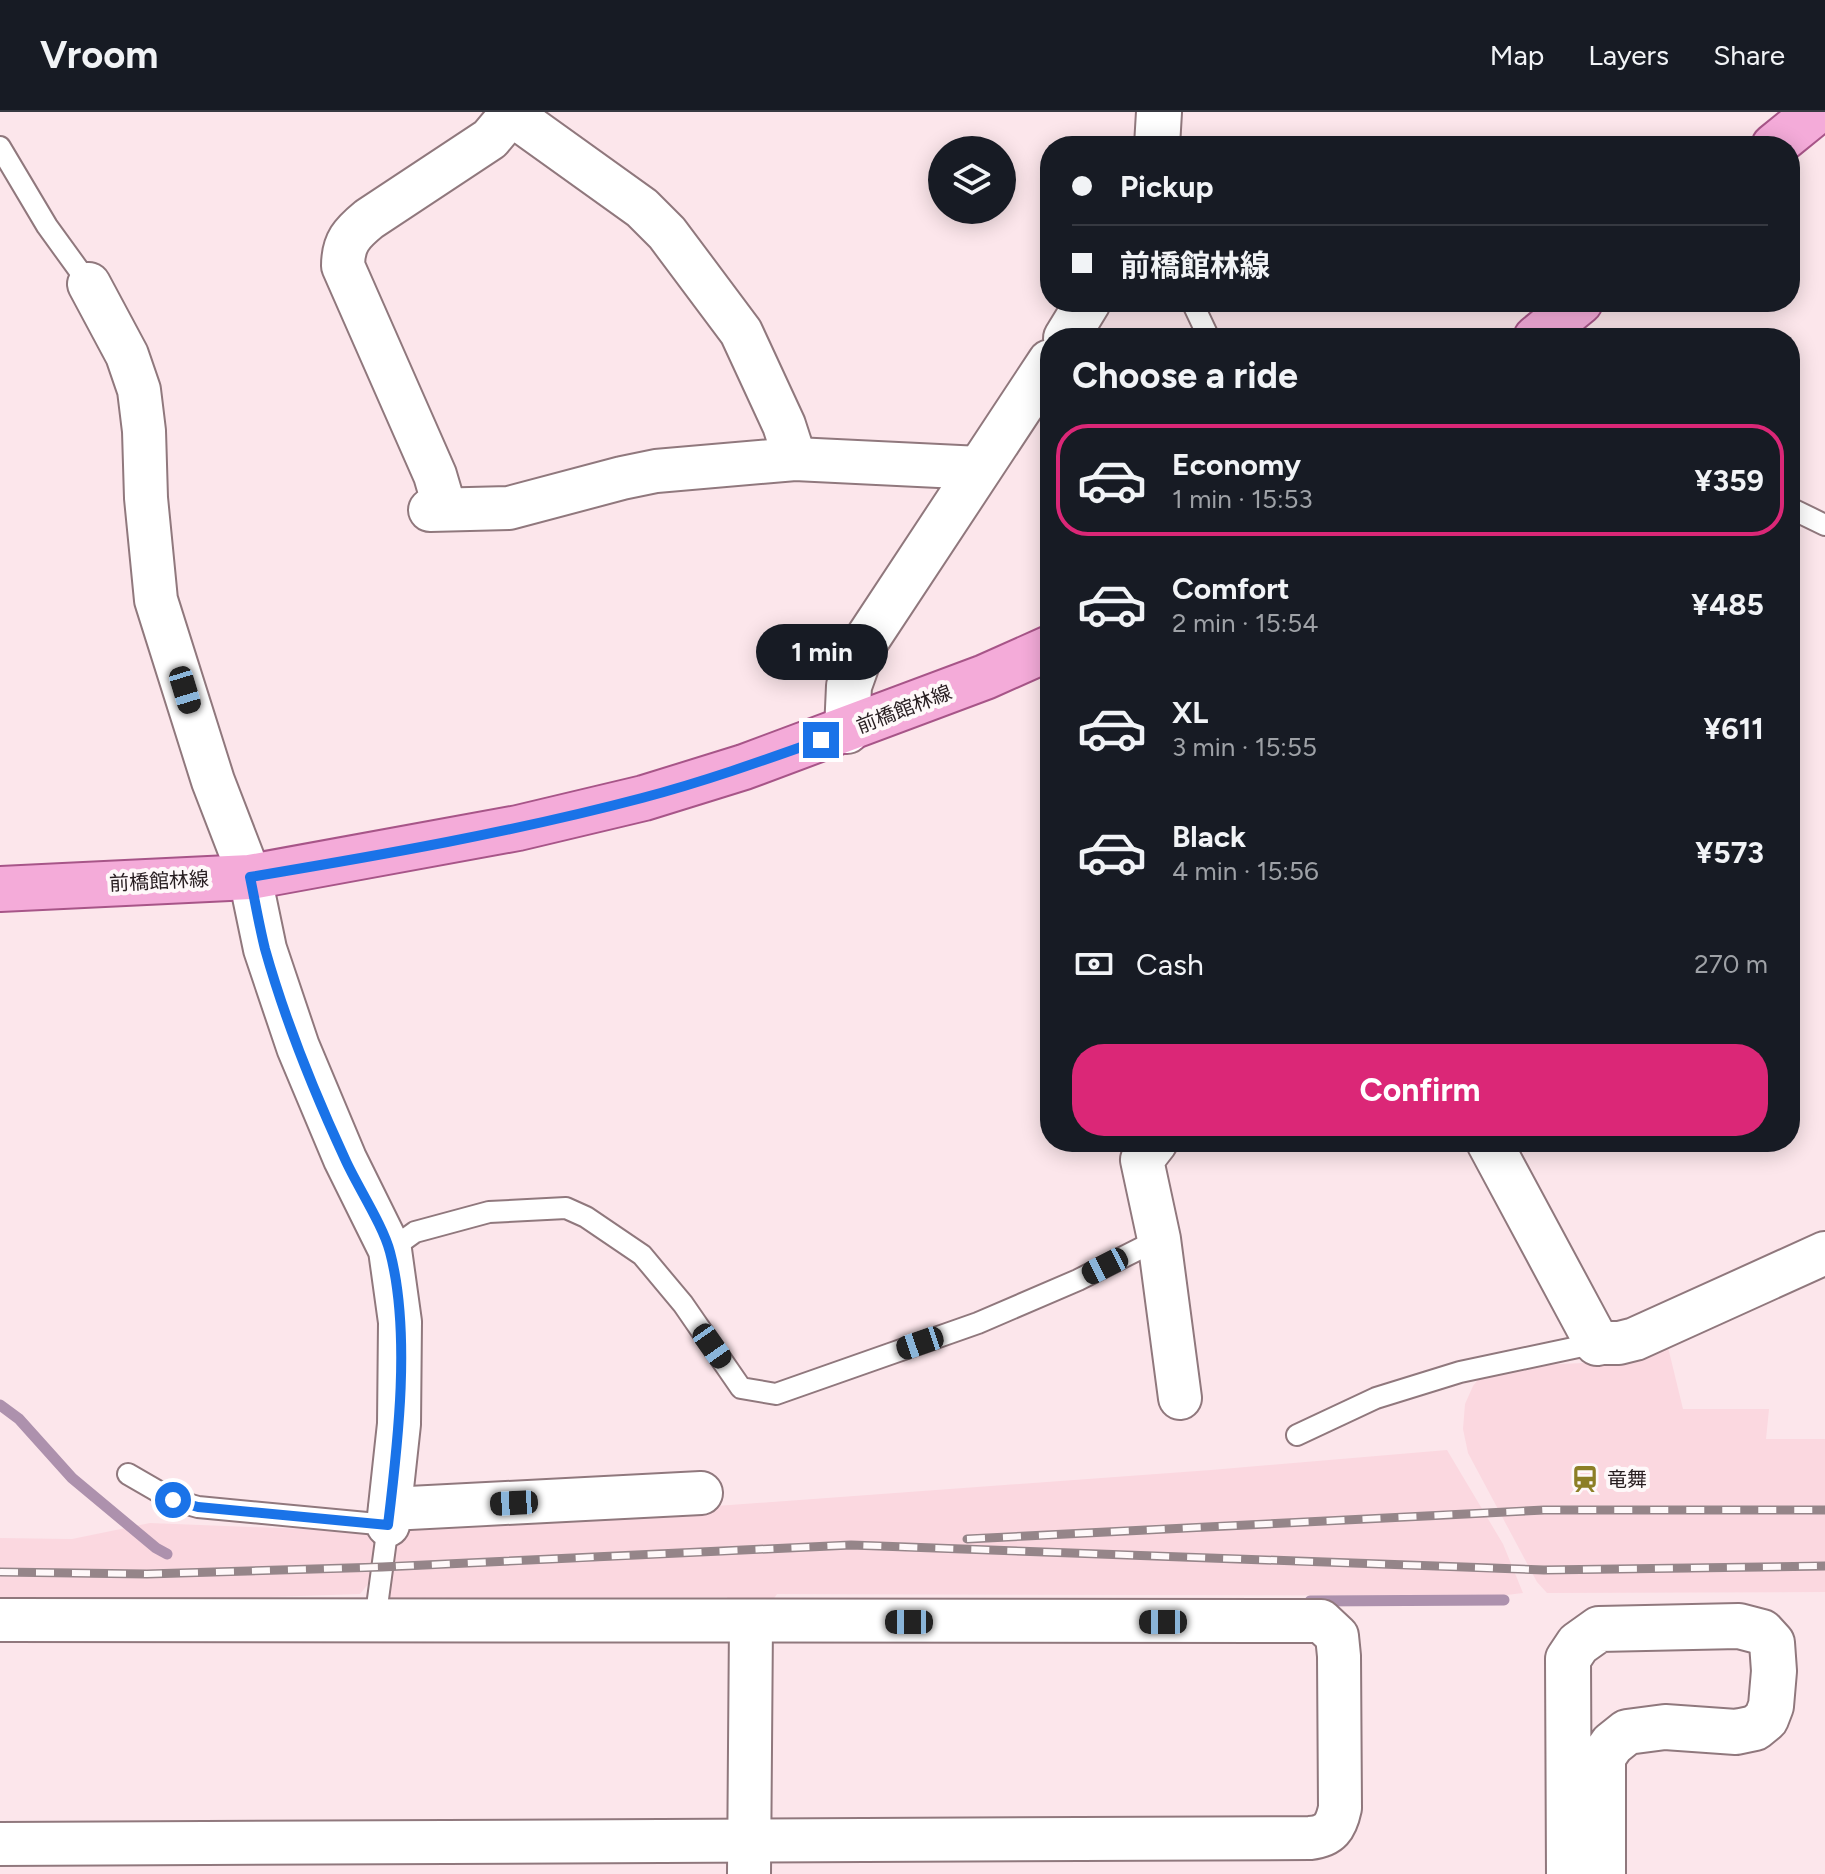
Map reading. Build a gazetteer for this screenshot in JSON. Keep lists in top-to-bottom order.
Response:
{
  "streets": {
    "main road": ["前橋館林線"]
  },
  "places": {
    "station": ["竜舞"]
  },
  "page": {
    "header": "Vroom",
    "nav": ["Map", "Layers", "Share"],
    "banner": ["Pickup", "前橋館林線"],
    "heading": "Choose a ride",
    "list": [
      {
        "name": "Economy",
        "note": "1 min · 15:53",
        "value": "¥359"
      },
      {
        "name": "Comfort",
        "note": "2 min · 15:54",
        "value": "¥485"
      },
      {
        "name": "XL",
        "note": "3 min · 15:55",
        "value": "¥611"
      },
      {
        "name": "Black",
        "note": "4 min · 15:56",
        "value": "¥573"
      }
    ],
    "bubble": "1 min",
    "pay": ["Cash", "270 m"],
    "buttons": "Confirm"
  }
}
